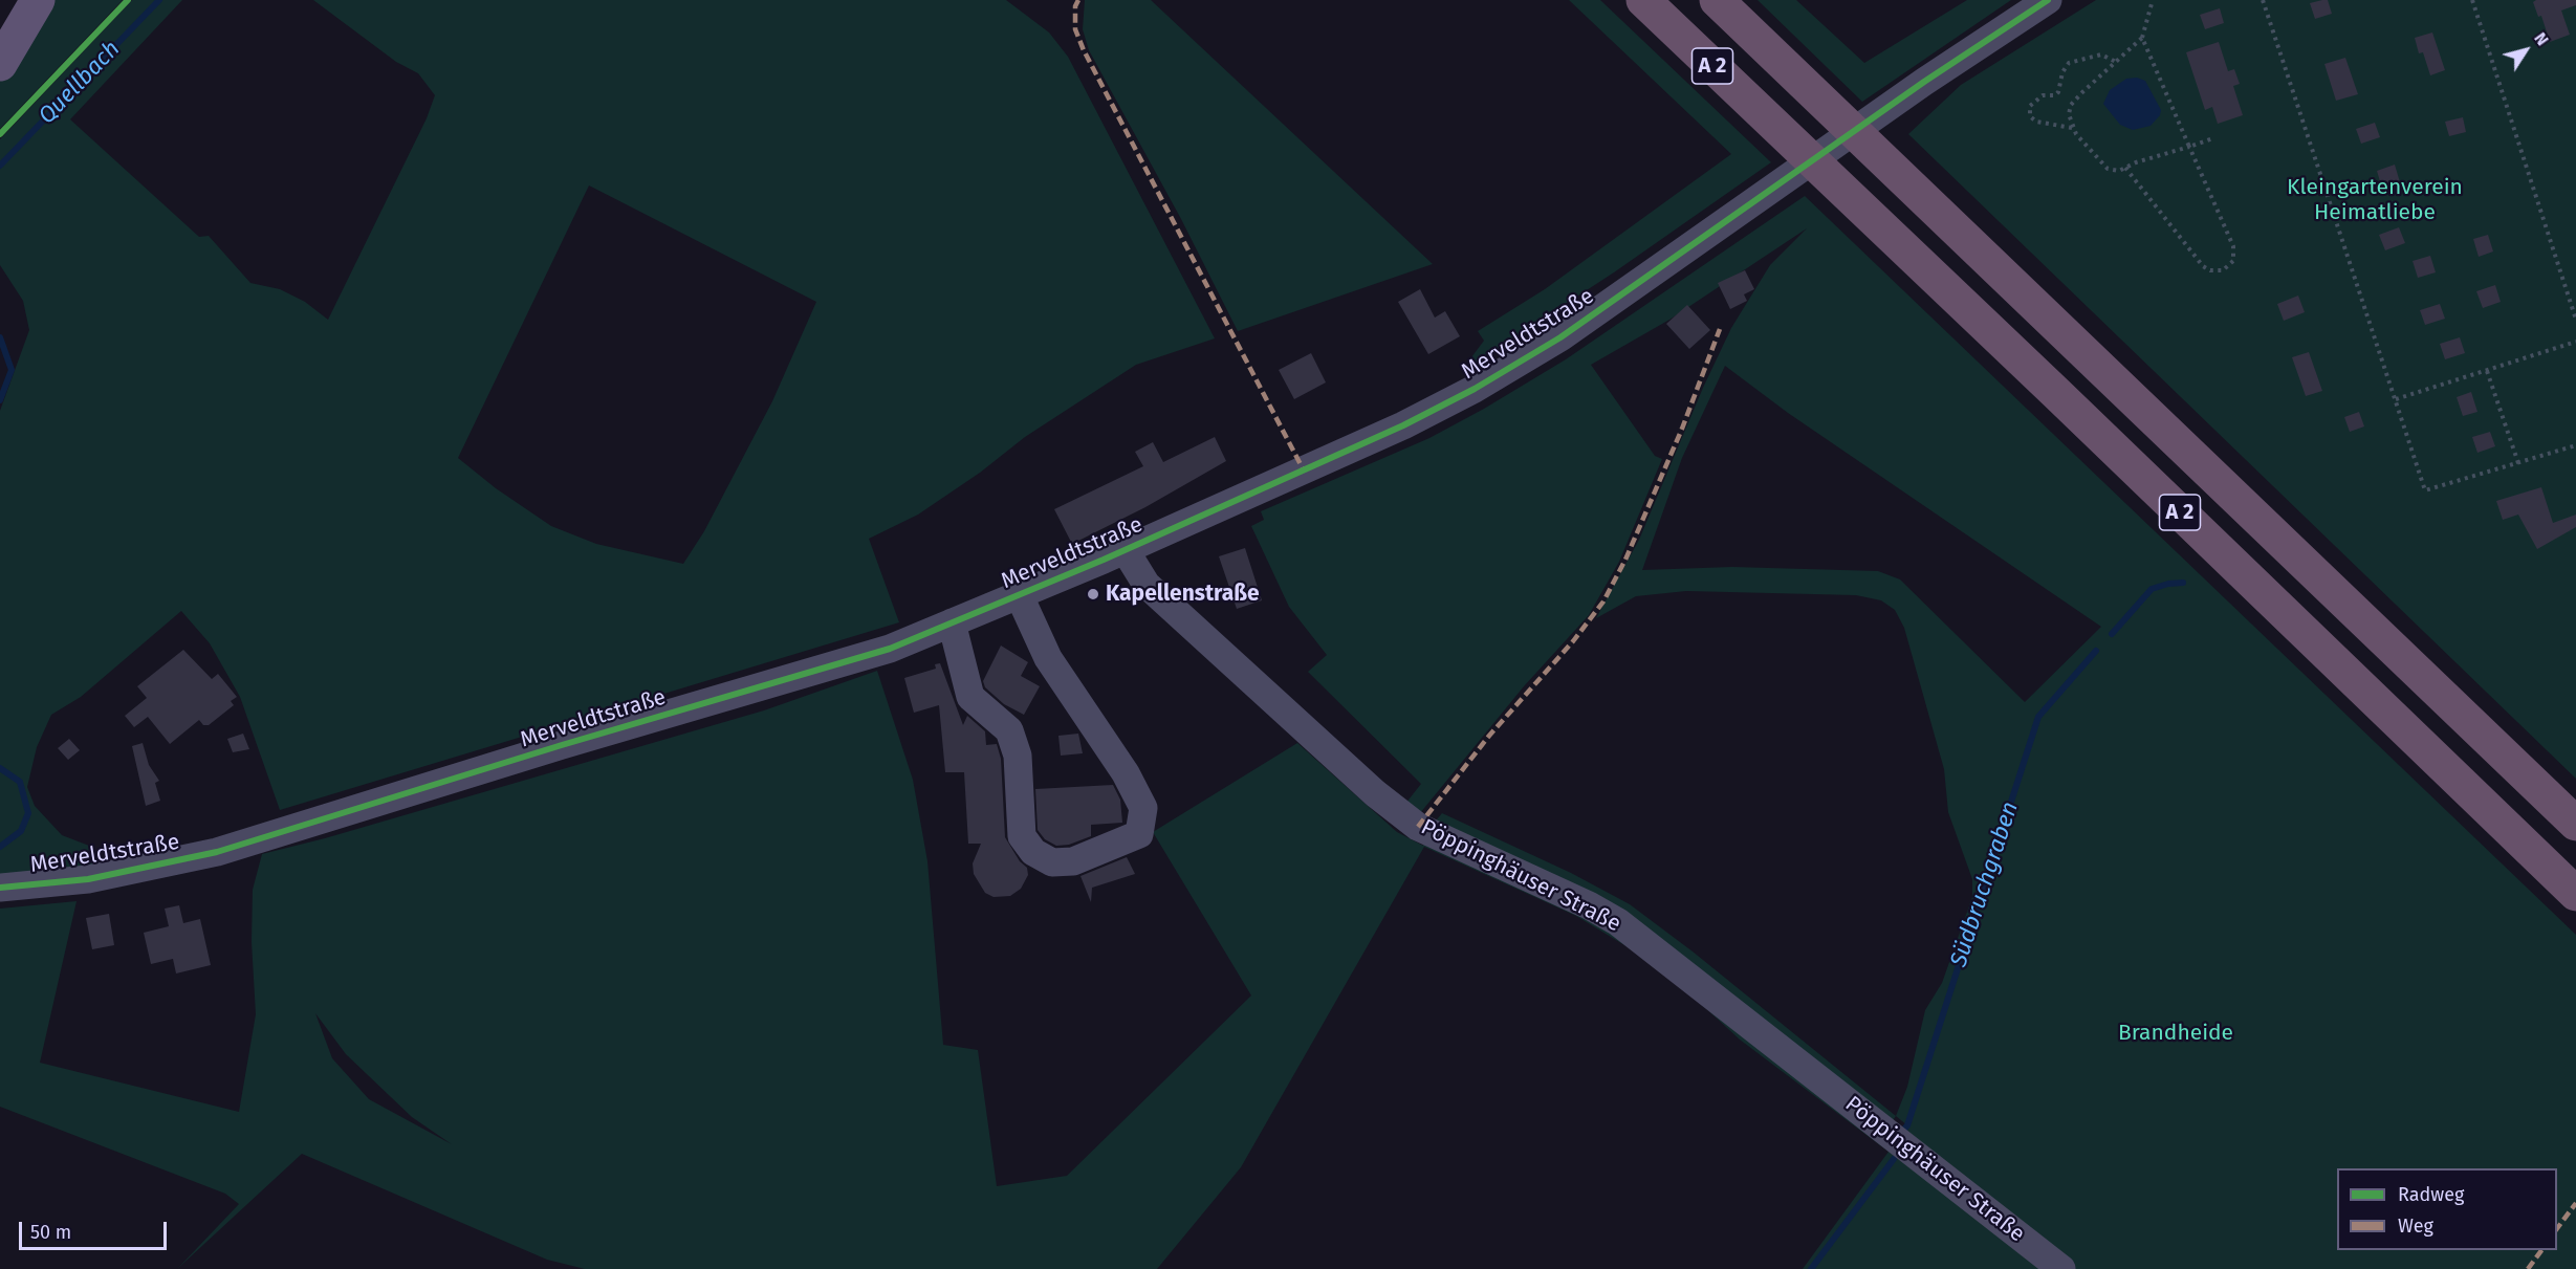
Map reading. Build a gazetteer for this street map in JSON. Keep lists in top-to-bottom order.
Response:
{
  "streets": {
    "highway": ["A 2"],
    "street": ["Merveldtstraße", "Pöppinghäuser Straße"]
  },
  "crossings": [
    ["Merveldtstraße", "Pöppinghäuser Straße"]
  ],
  "water": ["Quellbach", "Südbruchgraben"],
  "parks": ["Kleingartenverein Heimatliebe", "Brandheide"],
  "places": ["Kapellenstraße"],
  "legend": ["Radweg", "Weg"],
  "scale_bar": "50 m",
  "north": "top right"
}
